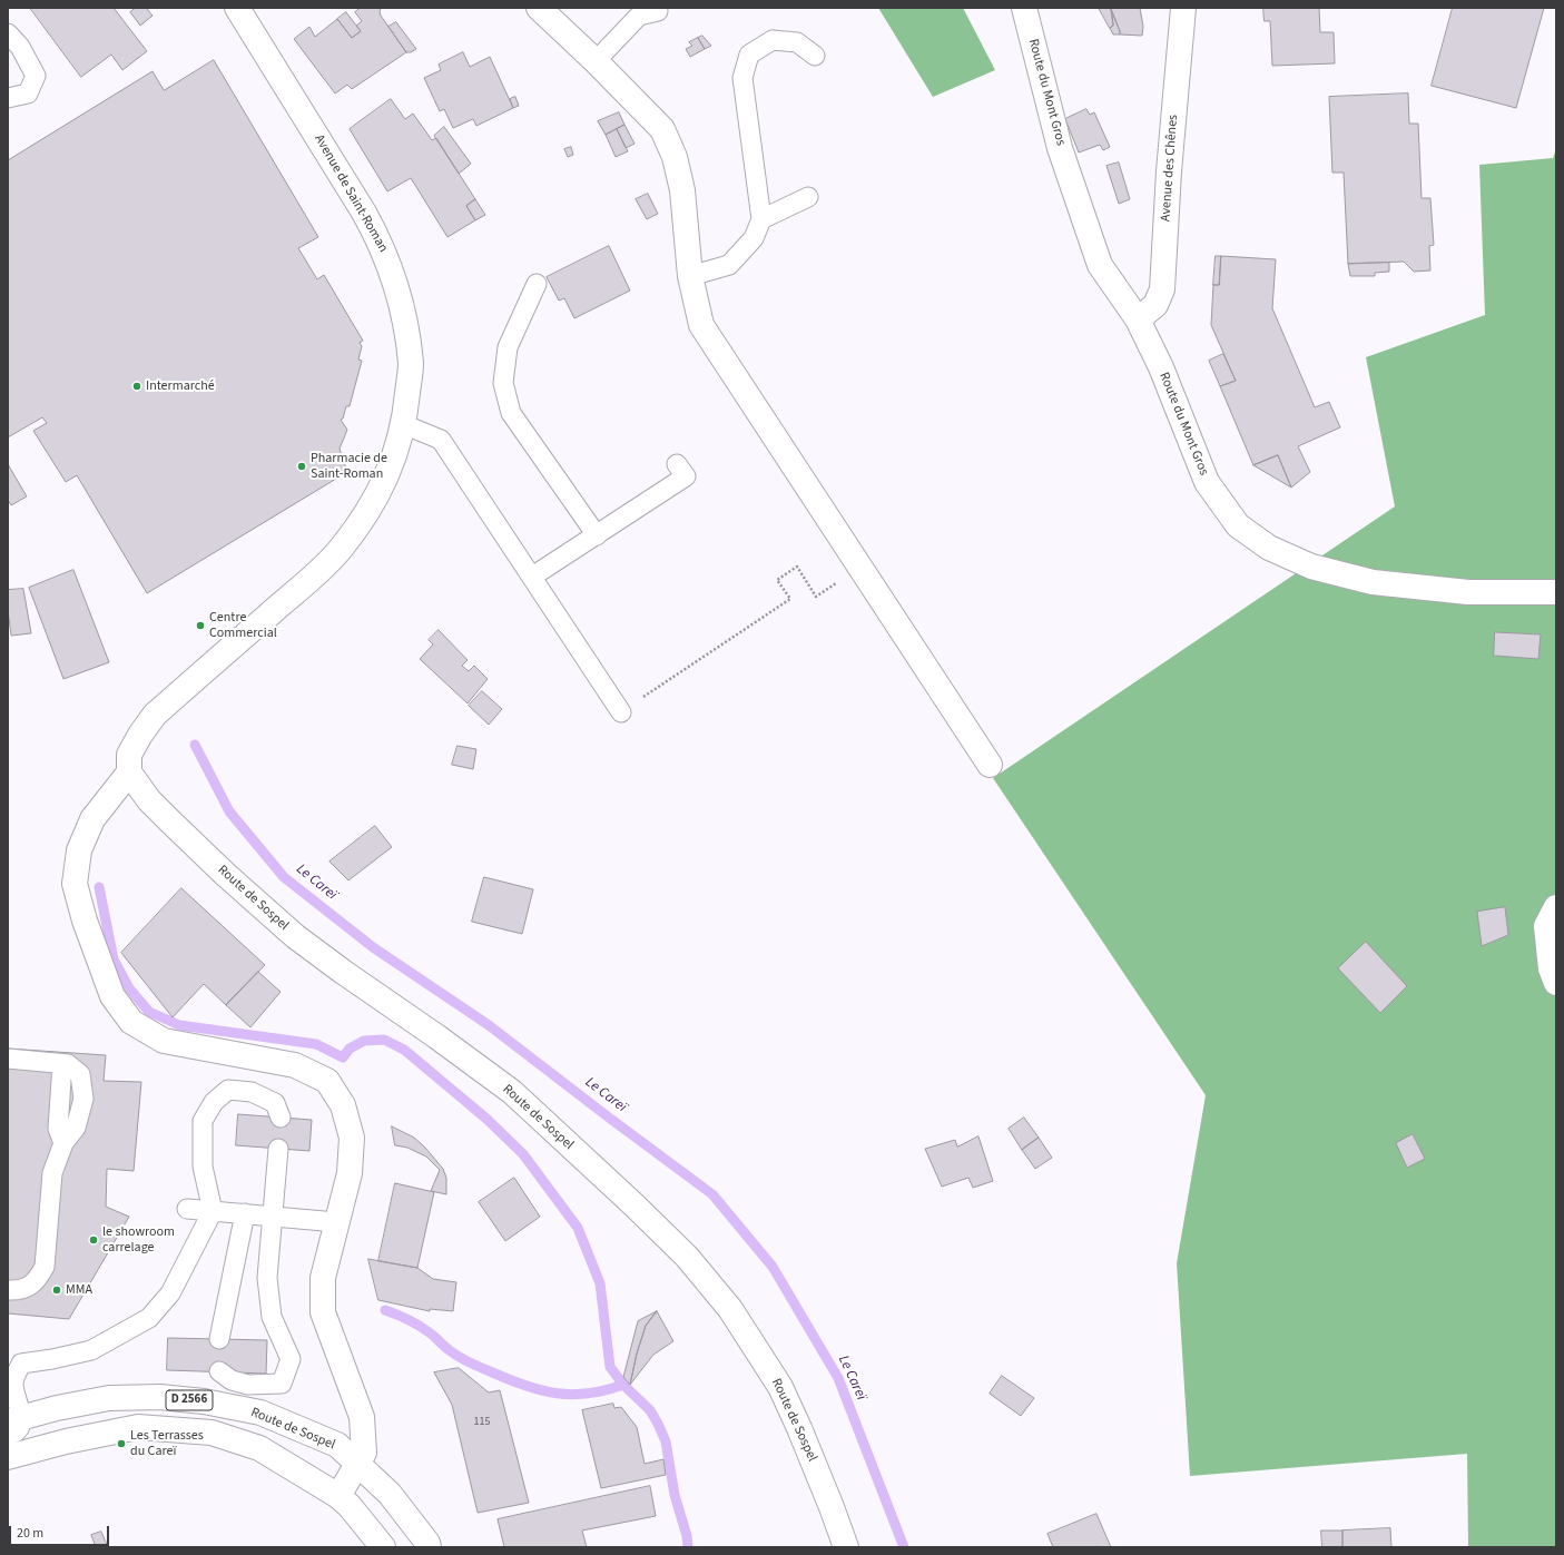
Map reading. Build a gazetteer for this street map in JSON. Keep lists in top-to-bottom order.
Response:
{
  "streets": {
    "street": [
      "Route du Mont Gros",
      "Avenue des Chênes",
      "Avenue de Saint-Roman",
      "Route de Sospel",
      "D 2566"
    ]
  },
  "crossings": [
    ["Route du Mont Gros", "Avenue des Chênes"],
    ["Avenue de Saint-Roman", "Route de Sospel"]
  ],
  "water": ["Le Careï"],
  "places": [
    "Intermarché",
    "Pharmacie de Saint-Roman",
    "Centre Commercial",
    "le showroom carrelage",
    "MMA",
    "Les Terrasses du Careï"
  ],
  "house_numbers": ["115"],
  "scale_bar": "20 m"
}
